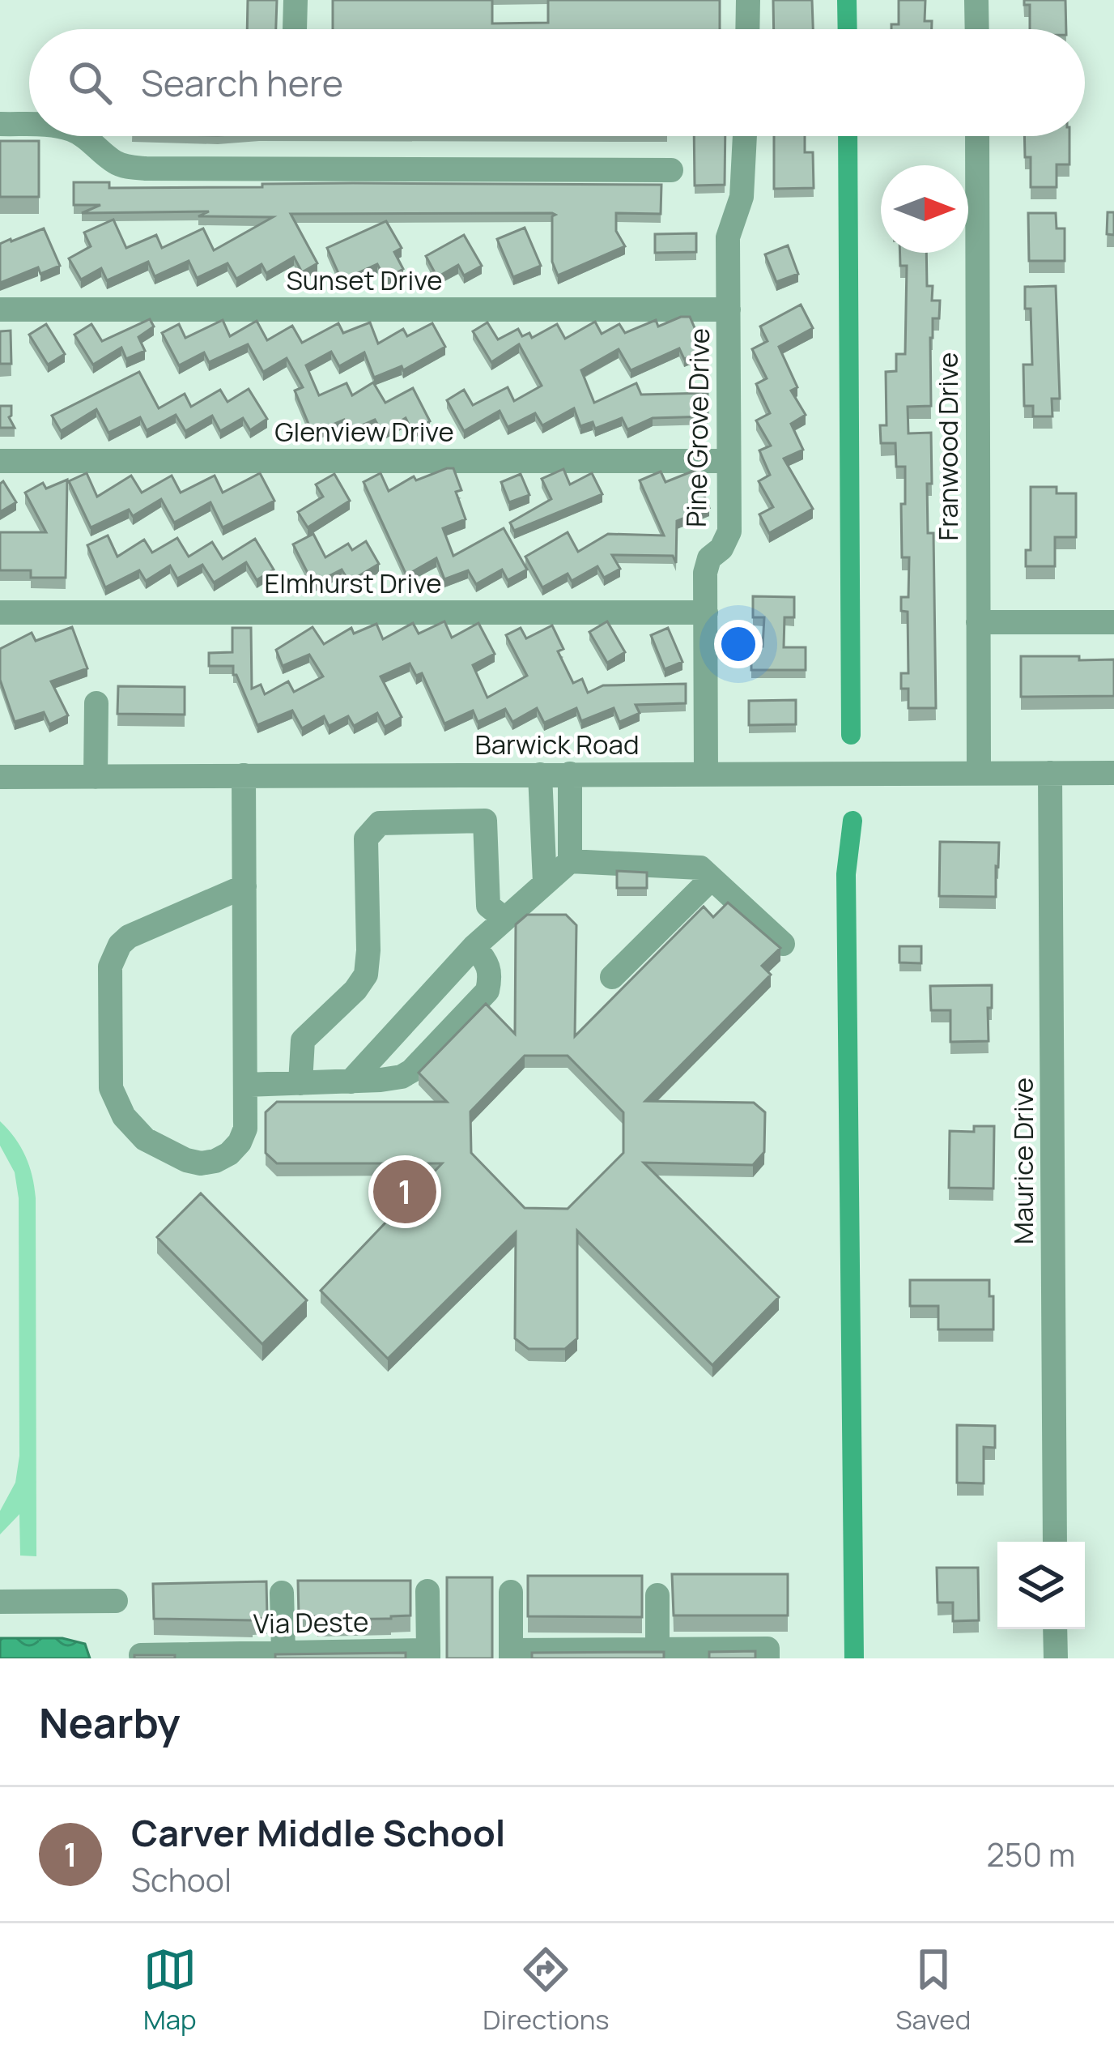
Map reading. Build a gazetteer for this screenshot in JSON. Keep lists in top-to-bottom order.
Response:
{
  "streets": {
    "street": [
      "Sunset Drive",
      "Pine Grove Drive",
      "Glenview Drive",
      "Franwood Drive",
      "Elmhurst Drive",
      "Barwick Road",
      "Maurice Drive",
      "Via Deste"
    ]
  },
  "crossings": [
    ["Sunset Drive", "Pine Grove Drive"],
    ["Pine Grove Drive", "Glenview Drive"],
    ["Pine Grove Drive", "Elmhurst Drive"],
    ["Pine Grove Drive", "Barwick Road"],
    ["Franwood Drive", "Barwick Road"],
    ["Barwick Road", "Maurice Drive"]
  ],
  "north": "right",
  "page": {
    "search": "Search here",
    "pins": "1",
    "heading": "Nearby",
    "list": [
      {
        "mark": "1",
        "name": "Carver Middle School",
        "note": "School",
        "value": "250 m"
      }
    ],
    "nav": ["Map", "Directions", "Saved"]
  }
}
